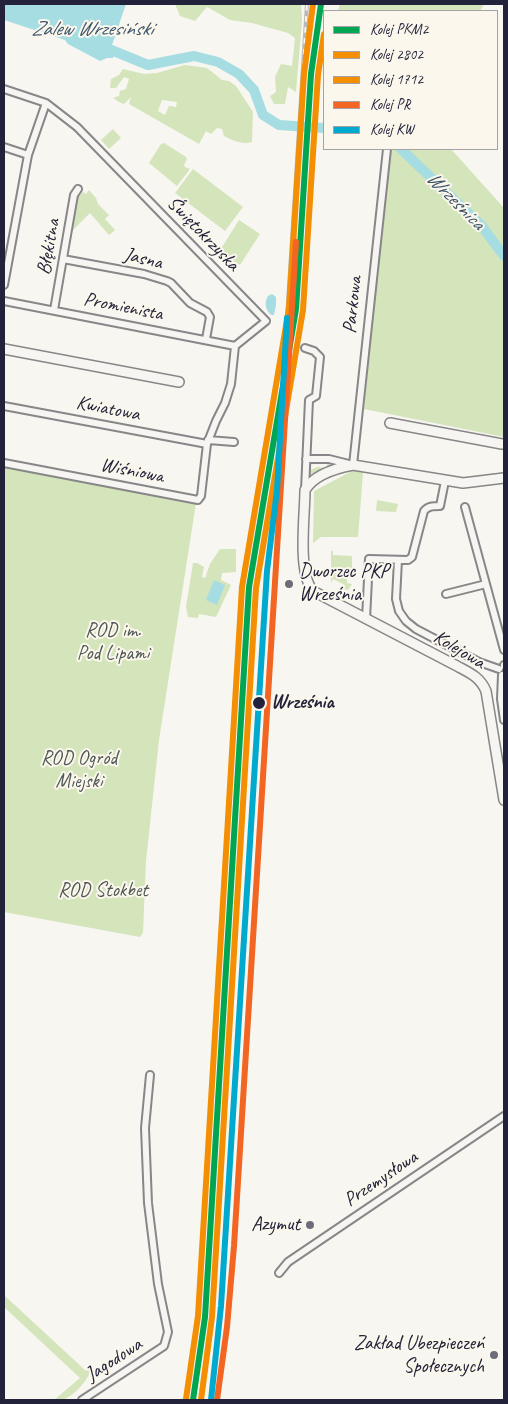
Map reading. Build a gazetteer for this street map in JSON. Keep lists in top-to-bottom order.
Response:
{
  "streets": {
    "street": [
      "Świętokrzyska",
      "Błękitna",
      "Jasna",
      "Parkowa",
      "Promienista",
      "Kwiatowa",
      "Wiśniowa",
      "Kolejowa",
      "Przemysłowa",
      "Jagodowa"
    ]
  },
  "crossings": [
    ["Świętokrzyska", "Promienista"],
    ["Błękitna", "Jasna"],
    ["Błękitna", "Promienista"],
    ["Jasna", "Promienista"],
    ["Kwiatowa", "Wiśniowa"]
  ],
  "water": ["Zalew Wrzesiński", "Wrześnica"],
  "parks": ["ROD im. Pod Lipami", "ROD Ogród Miejski", "ROD Stokbet"],
  "places": [
    "Dworzec PKP Września",
    "Września",
    "Azymut",
    "Zakład Ubezpieczeń Społecznych"
  ],
  "lines": [
    "rail line PKM2",
    "rail line 1712",
    "rail line 2802",
    "rail line PR",
    "rail line KW"
  ],
  "legend": [
    "Kolej PKM2",
    "Kolej 2802",
    "Kolej 1712",
    "Kolej PR",
    "Kolej KW"
  ]
}
